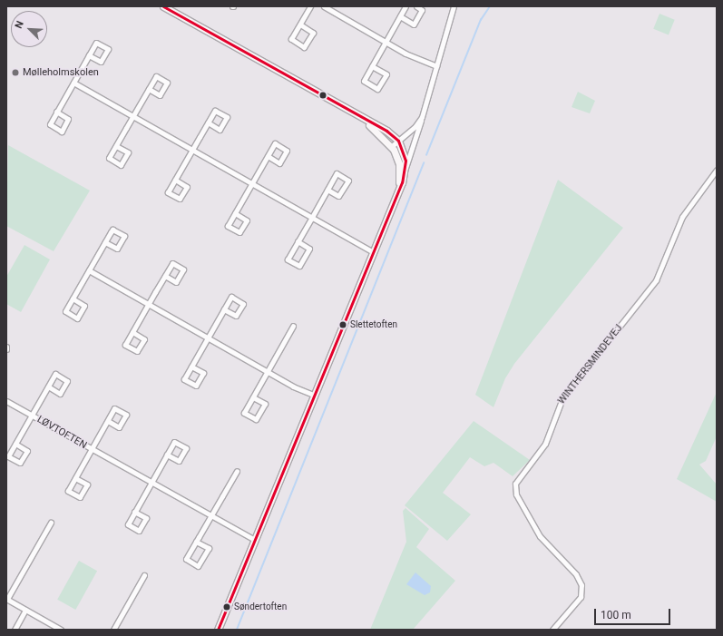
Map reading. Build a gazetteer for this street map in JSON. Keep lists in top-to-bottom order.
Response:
{
  "streets": {
    "street": ["WINTHERSMINDEVEJ", "LØVTOFTEN"]
  },
  "places": ["Mølleholmskolen", "Slettetoften", "Søndertoften"],
  "scale_bar": "100 m",
  "north": "top left"
}
